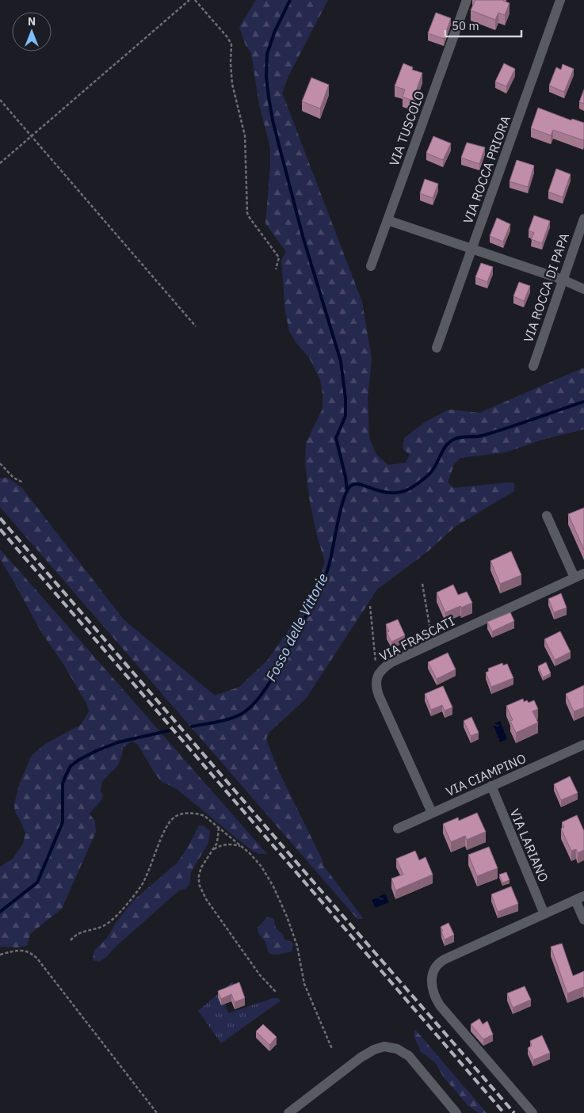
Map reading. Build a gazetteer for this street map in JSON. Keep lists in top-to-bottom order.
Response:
{
  "streets": {
    "street": [
      "VIA TUSCOLO",
      "VIA ROCCA PRIORA",
      "VIA ROCCA DI PAPA",
      "VIA FRASCATI",
      "VIA CIAMPINO",
      "VIA LARIANO"
    ]
  },
  "crossings": [
    ["VIA FRASCATI", "VIA CIAMPINO"],
    ["VIA CIAMPINO", "VIA LARIANO"]
  ],
  "water": ["Fosso delle Vittorie"],
  "scale_bar": "50 m",
  "north": "top"
}
